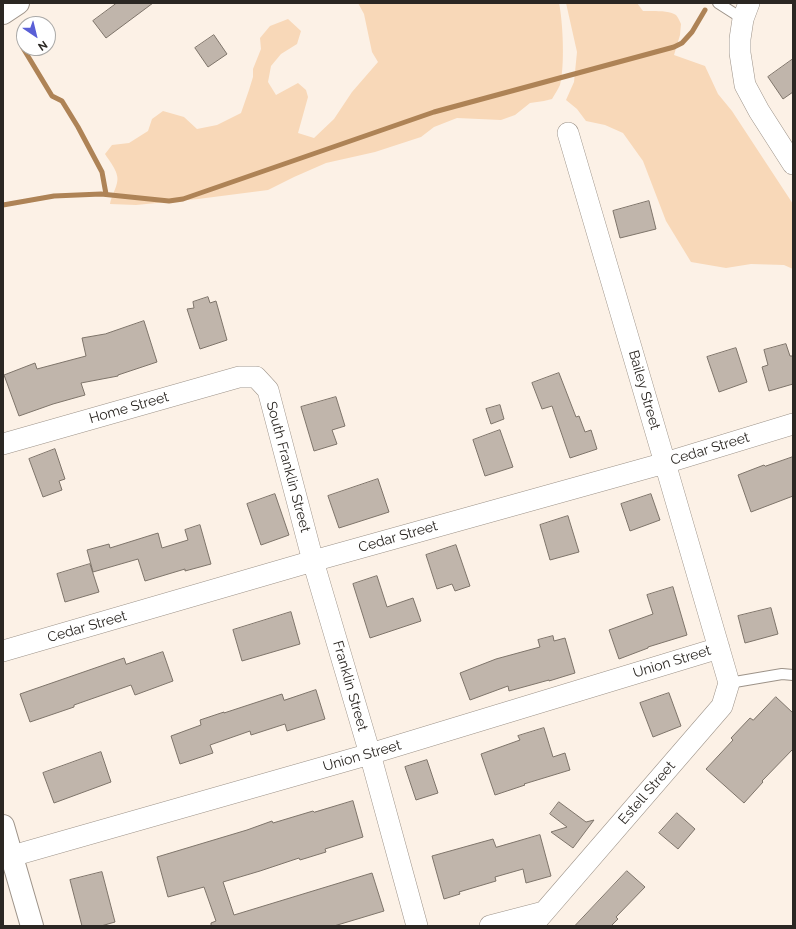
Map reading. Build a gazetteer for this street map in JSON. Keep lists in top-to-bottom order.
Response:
{
  "streets": {
    "street": [
      "Bailey Street",
      "Home Street",
      "Cedar Street",
      "South Franklin Street",
      "Union Street",
      "Franklin Street",
      "Estell Street"
    ]
  },
  "crossings": [
    ["Bailey Street", "Cedar Street"],
    ["Bailey Street", "Union Street"],
    ["Home Street", "South Franklin Street"],
    ["Cedar Street", "South Franklin Street"],
    ["Cedar Street", "Franklin Street"],
    ["South Franklin Street", "Franklin Street"],
    ["Union Street", "Franklin Street"]
  ],
  "north": "bottom right"
}
